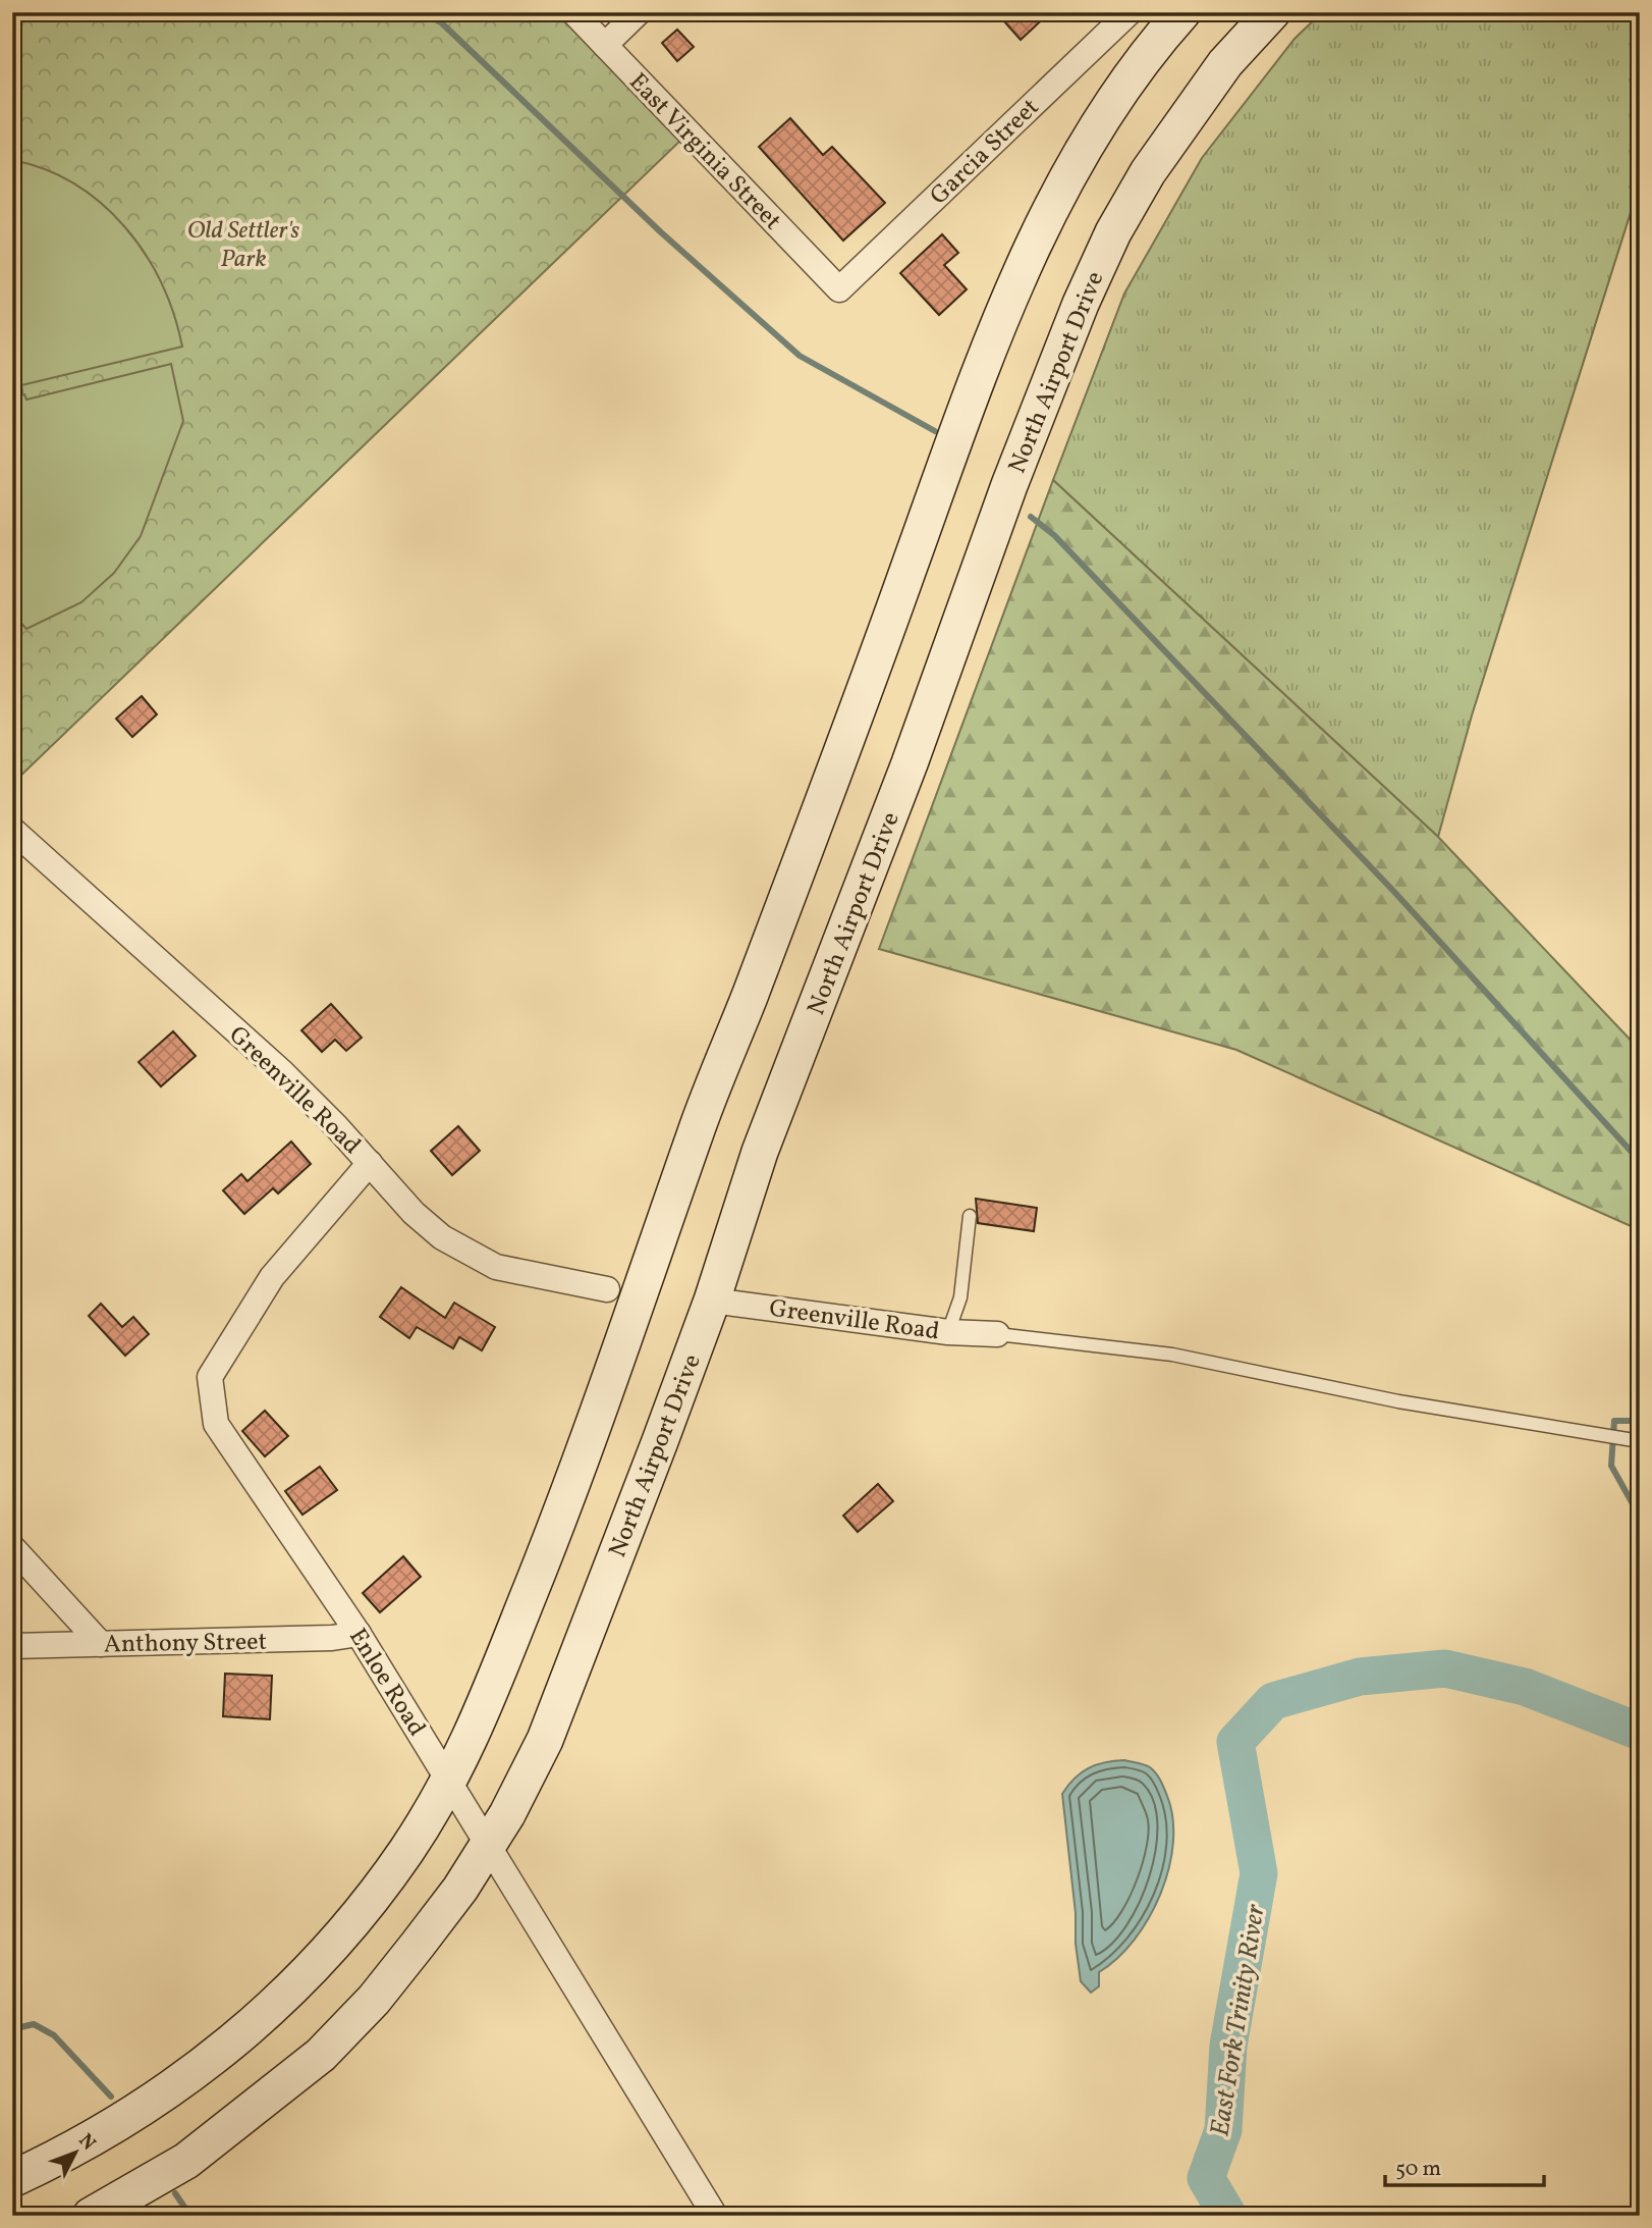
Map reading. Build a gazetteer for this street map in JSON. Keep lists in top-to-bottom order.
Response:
{
  "streets": {
    "main road": ["North Airport Drive"],
    "street": [
      "East Virginia Street",
      "Garcia Street",
      "Greenville Road",
      "Anthony Street",
      "Enloe Road"
    ]
  },
  "crossings": [
    ["East Virginia Street", "Garcia Street"],
    ["North Airport Drive", "Greenville Road"],
    ["North Airport Drive", "Enloe Road"],
    ["Greenville Road", "Enloe Road"],
    ["Anthony Street", "Enloe Road"]
  ],
  "water": ["East Fork Trinity River"],
  "parks": ["Old Settler's Park"],
  "scale_bar": "50 m",
  "north": "top right"
}
